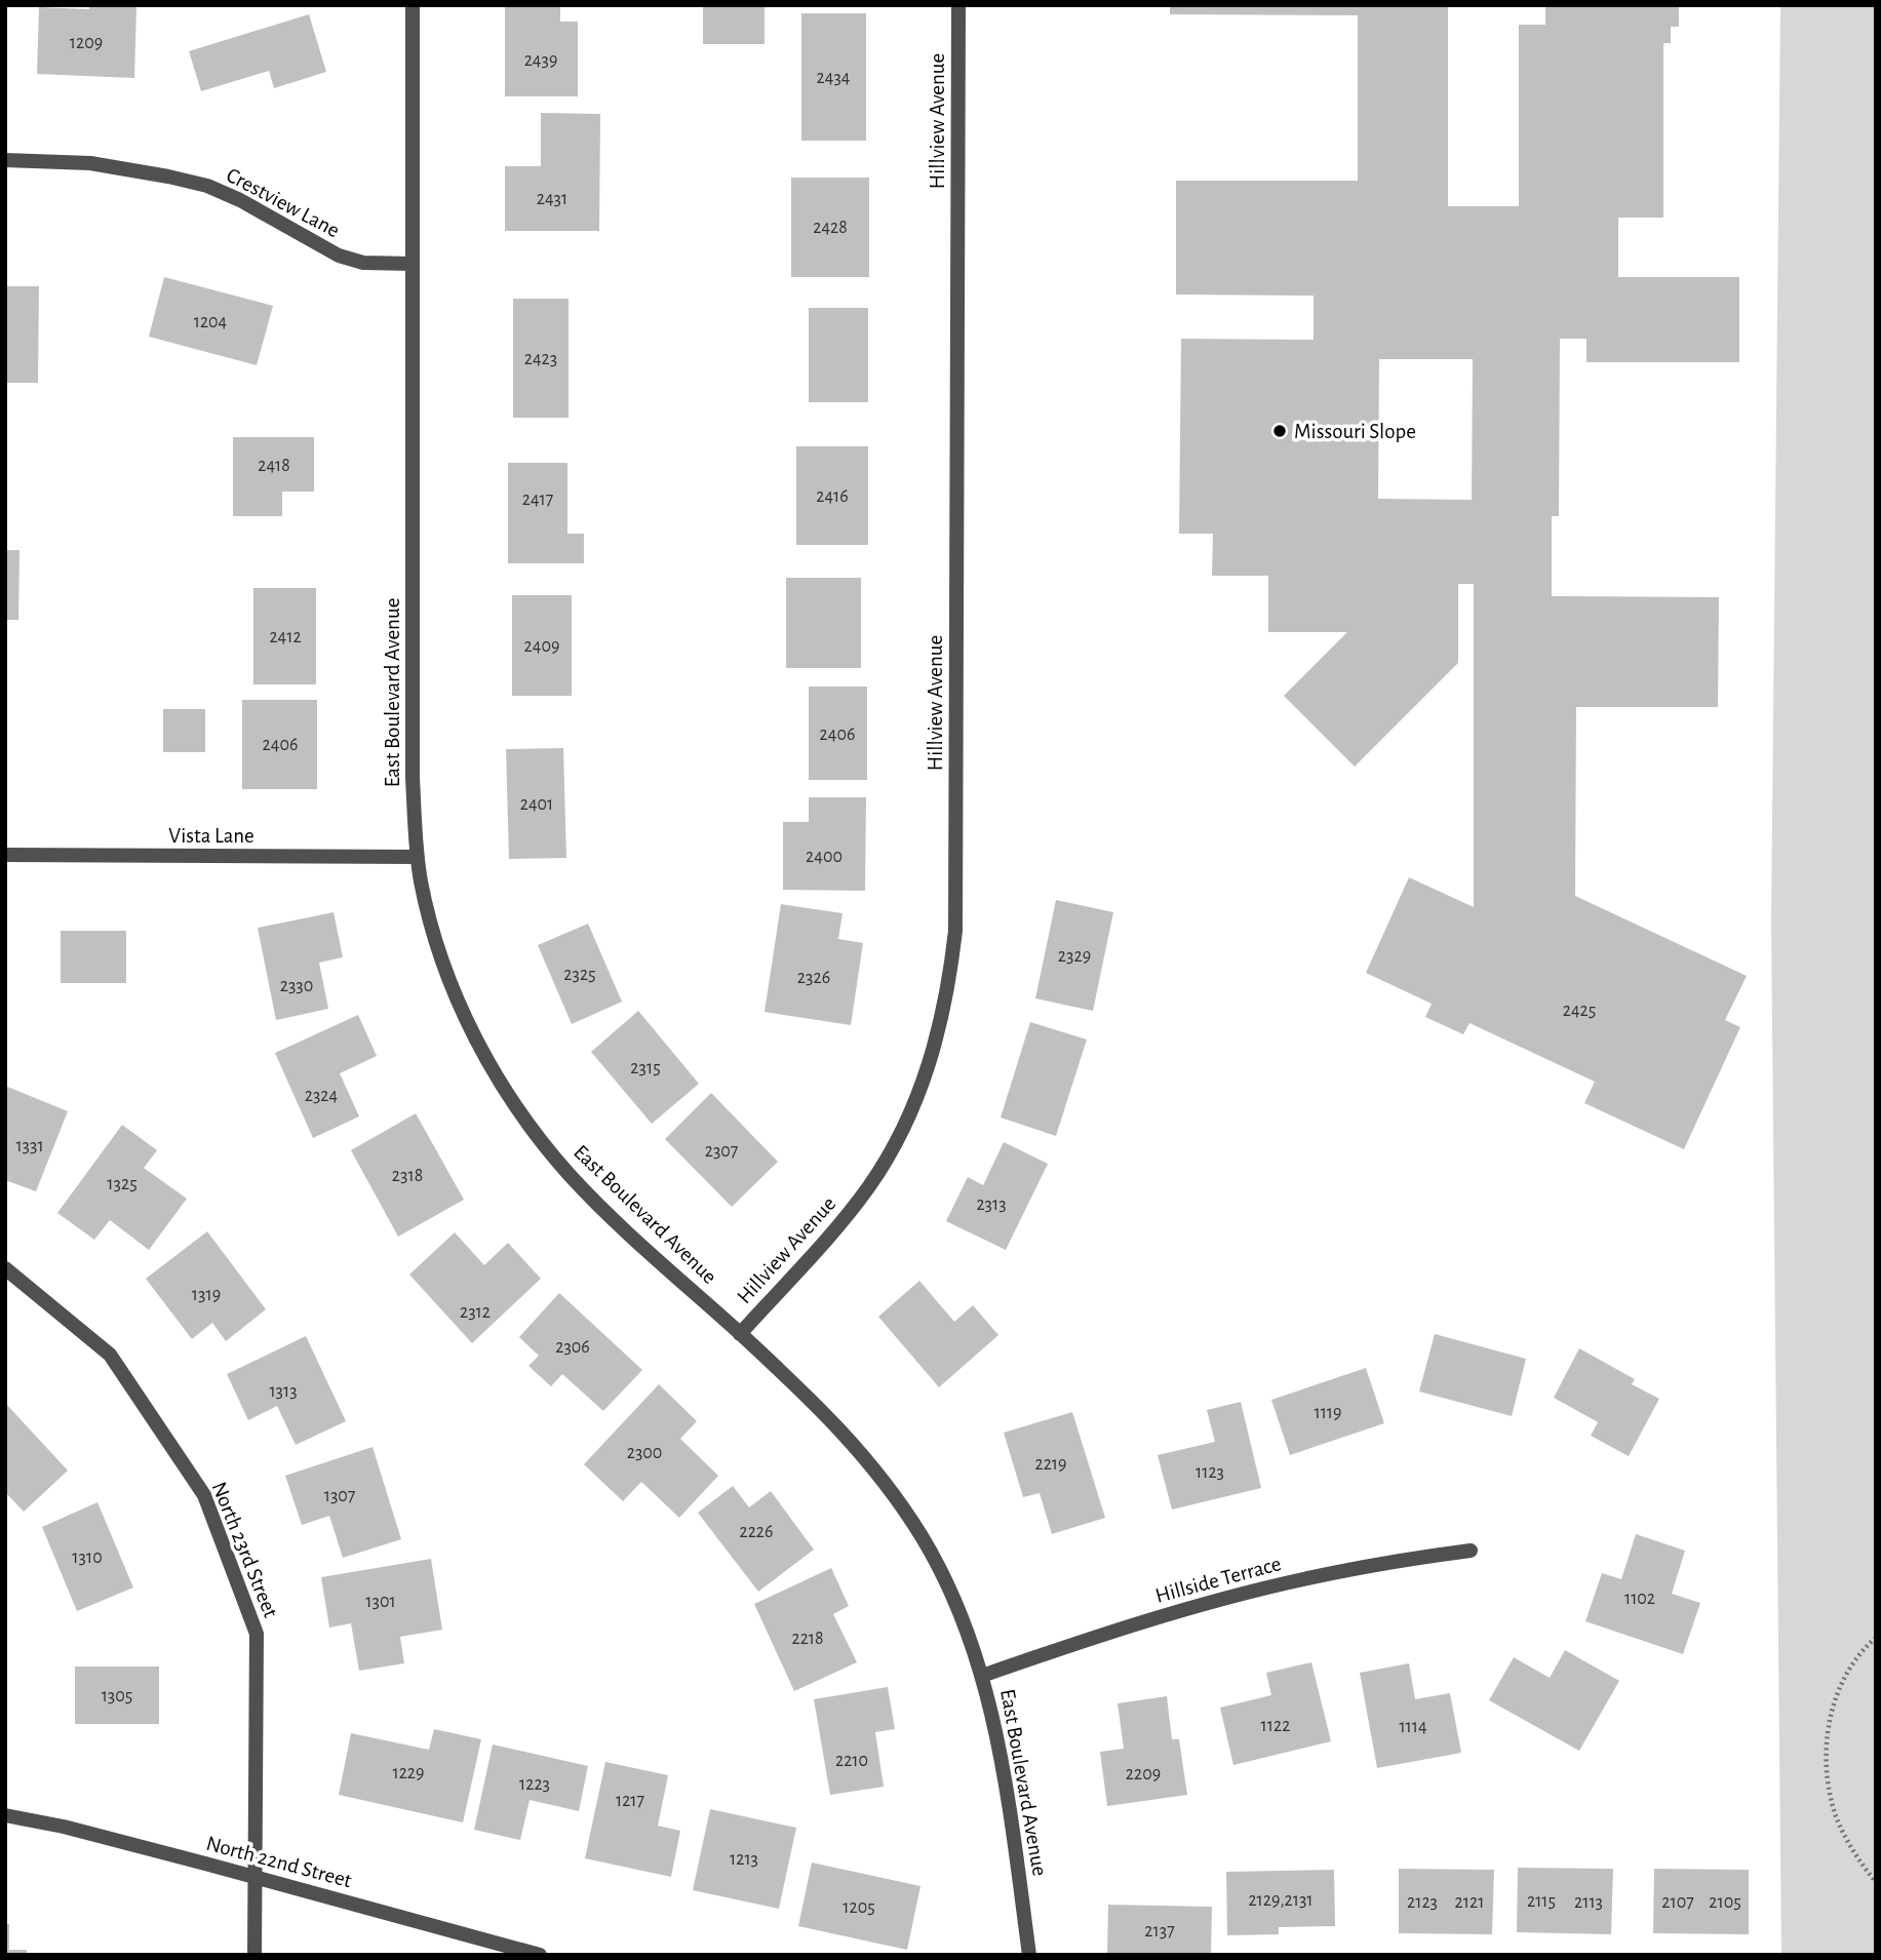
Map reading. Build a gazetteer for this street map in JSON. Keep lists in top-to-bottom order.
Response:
{
  "streets": {
    "street": [
      "Hillview Avenue",
      "Crestview Lane",
      "East Boulevard Avenue",
      "Vista Lane",
      "North 23rd Street",
      "Hillside Terrace",
      "North 22nd Street"
    ]
  },
  "crossings": [
    ["Hillview Avenue", "East Boulevard Avenue"],
    ["Crestview Lane", "East Boulevard Avenue"],
    ["East Boulevard Avenue", "Vista Lane"],
    ["East Boulevard Avenue", "Hillside Terrace"],
    ["North 23rd Street", "North 22nd Street"]
  ],
  "places": ["Missouri Slope"],
  "house_numbers": [
    "1209",
    "2439",
    "2434",
    "2431",
    "2428",
    "1204",
    "2423",
    "2418",
    "2416",
    "2417",
    "2412",
    "2409",
    "2406",
    "2406",
    "2401",
    "2400",
    "2329",
    "2325",
    "2326",
    "2330",
    "2425",
    "2315",
    "2324",
    "1331",
    "2307",
    "2318",
    "1325",
    "2313",
    "1319",
    "2312",
    "2306",
    "1313",
    "1119",
    "2300",
    "2219",
    "1123",
    "1307",
    "2226",
    "1310",
    "1102",
    "1301",
    "2218",
    "1305",
    "1122",
    "1114",
    "2210",
    "1229",
    "2209",
    "1223",
    "1217",
    "1213",
    "2129,2131",
    "2115",
    "2123",
    "2121",
    "2113",
    "2107",
    "2105",
    "1205",
    "2137"
  ]
}
